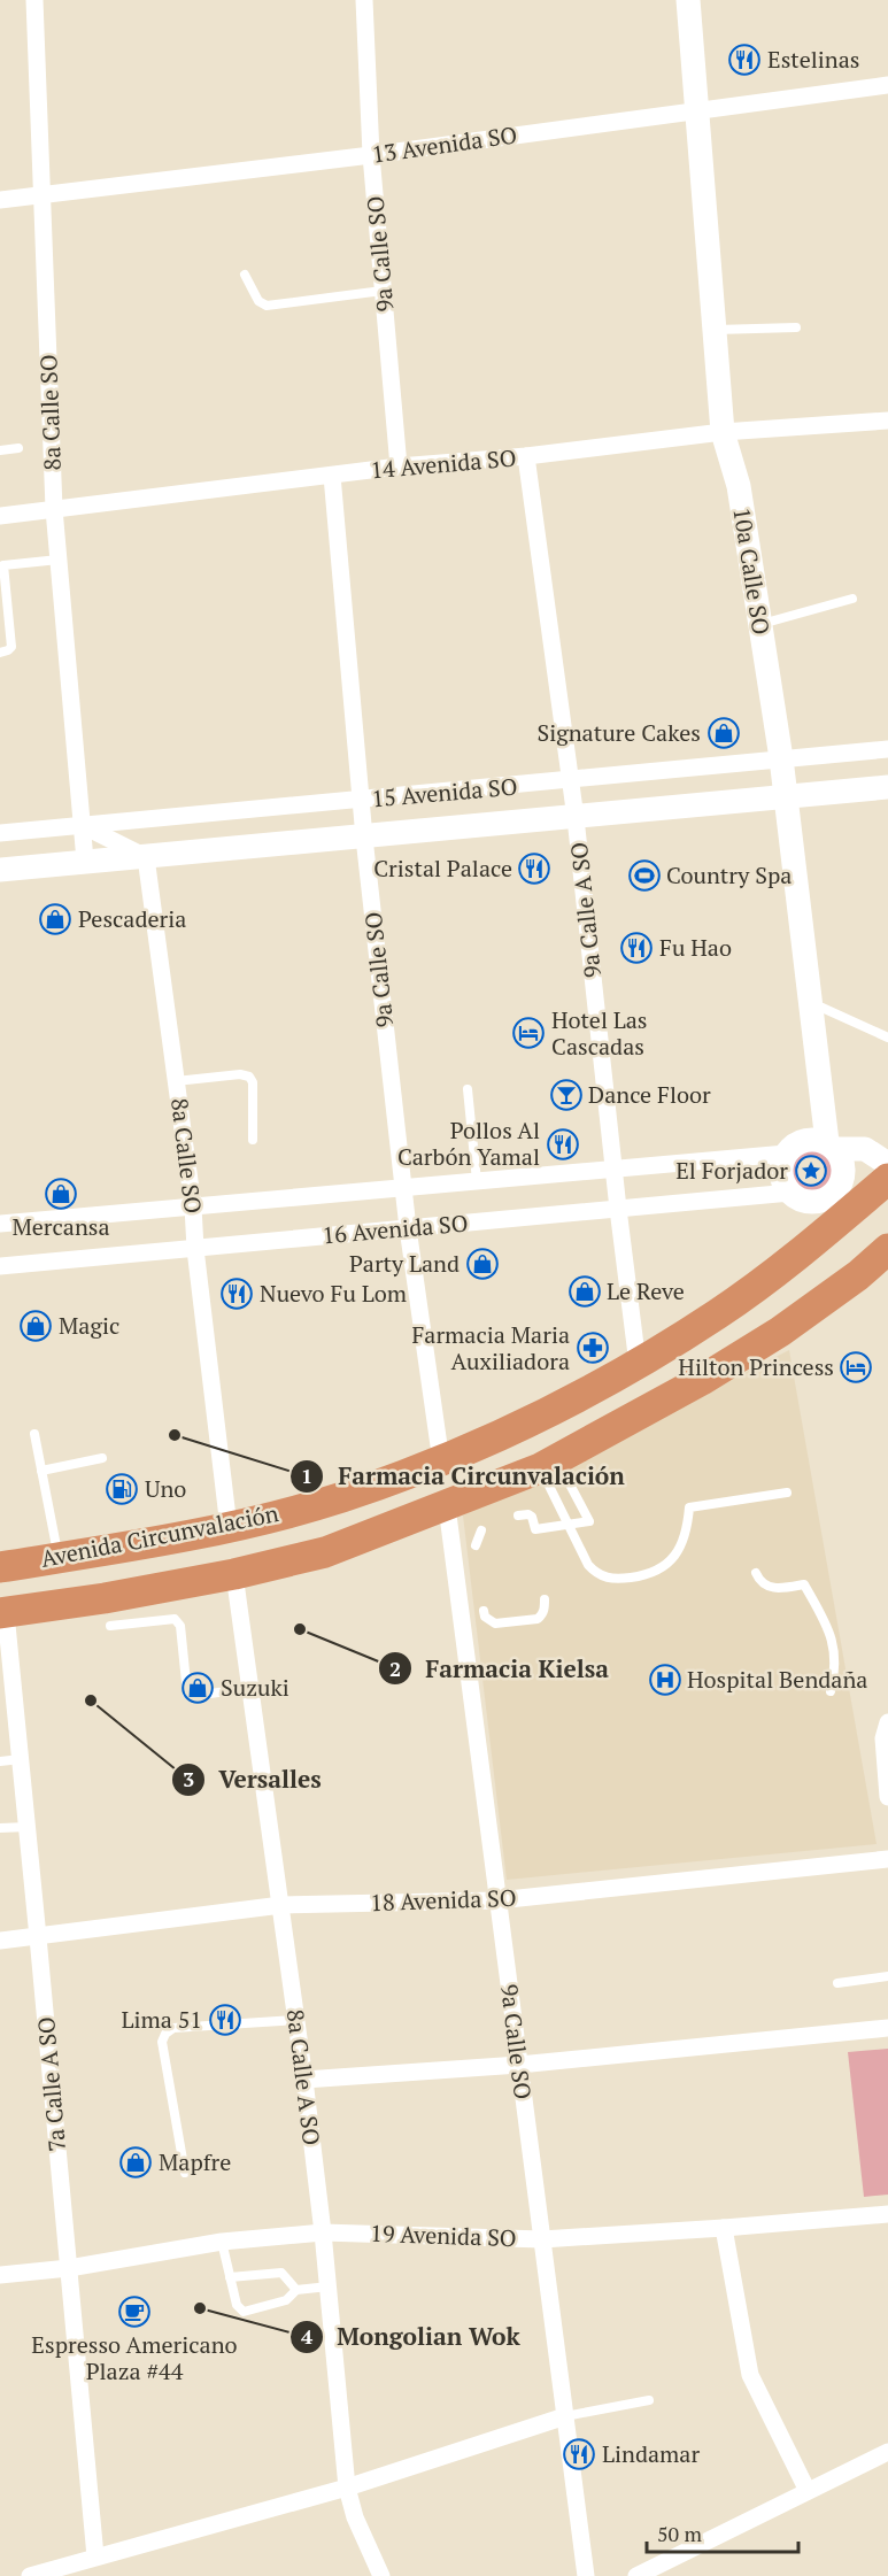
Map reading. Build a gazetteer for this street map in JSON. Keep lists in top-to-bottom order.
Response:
{
  "streets": {
    "highway": ["Avenida Circunvalación"],
    "street": [
      "13 Avenida SO",
      "9a Calle SO",
      "8a Calle SO",
      "14 Avenida SO",
      "10a Calle SO",
      "15 Avenida SO",
      "9a Calle A SO",
      "16 Avenida SO",
      "18 Avenida SO",
      "8a Calle A SO",
      "7a Calle A SO",
      "19 Avenida SO"
    ]
  },
  "crossings": [
    ["13 Avenida SO", "9a Calle SO"],
    ["13 Avenida SO", "8a Calle SO"],
    ["13 Avenida SO", "10a Calle SO"],
    ["9a Calle SO", "14 Avenida SO"],
    ["9a Calle SO", "15 Avenida SO"],
    ["9a Calle SO", "16 Avenida SO"],
    ["9a Calle SO", "Avenida Circunvalación"],
    ["9a Calle SO", "18 Avenida SO"],
    ["9a Calle SO", "19 Avenida SO"],
    ["8a Calle SO", "14 Avenida SO"],
    ["8a Calle SO", "15 Avenida SO"],
    ["8a Calle SO", "16 Avenida SO"],
    ["8a Calle SO", "Avenida Circunvalación"],
    ["14 Avenida SO", "10a Calle SO"],
    ["14 Avenida SO", "9a Calle A SO"],
    ["10a Calle SO", "15 Avenida SO"],
    ["10a Calle SO", "16 Avenida SO"],
    ["10a Calle SO", "Avenida Circunvalación"],
    ["15 Avenida SO", "9a Calle A SO"],
    ["9a Calle A SO", "16 Avenida SO"],
    ["9a Calle A SO", "Avenida Circunvalación"],
    ["16 Avenida SO", "Avenida Circunvalación"],
    ["18 Avenida SO", "8a Calle A SO"],
    ["18 Avenida SO", "7a Calle A SO"],
    ["8a Calle A SO", "19 Avenida SO"],
    ["7a Calle A SO", "19 Avenida SO"]
  ],
  "places": {
    "restaurant": [
      "Estelinas",
      "Cristal Palace",
      "Fu Hao",
      "Pollos Al Carbón Yamal",
      "Nuevo Fu Lom",
      "Lima 51",
      "Lindamar"
    ],
    "shop": [
      "Signature Cakes",
      "Pescaderia",
      "Mercansa",
      "Party Land",
      "Le Reve",
      "Magic",
      "Suzuki",
      "Mapfre"
    ],
    "sports": ["Country Spa"],
    "hotel": ["Hotel Las Cascadas", "Hilton Princess"],
    "bar": ["Dance Floor"],
    "place": ["El Forjador"],
    "pharmacy": ["Farmacia Maria Auxiliadora"],
    "other": [
      "Farmacia Circunvalación",
      "Farmacia Kielsa",
      "Versalles",
      "Mongolian Wok"
    ],
    "fuel station": ["Uno"],
    "hospital": ["Hospital Bendaña"],
    "cafe": ["Espresso Americano Plaza #44"]
  },
  "scale_bar": "50 m"
}
